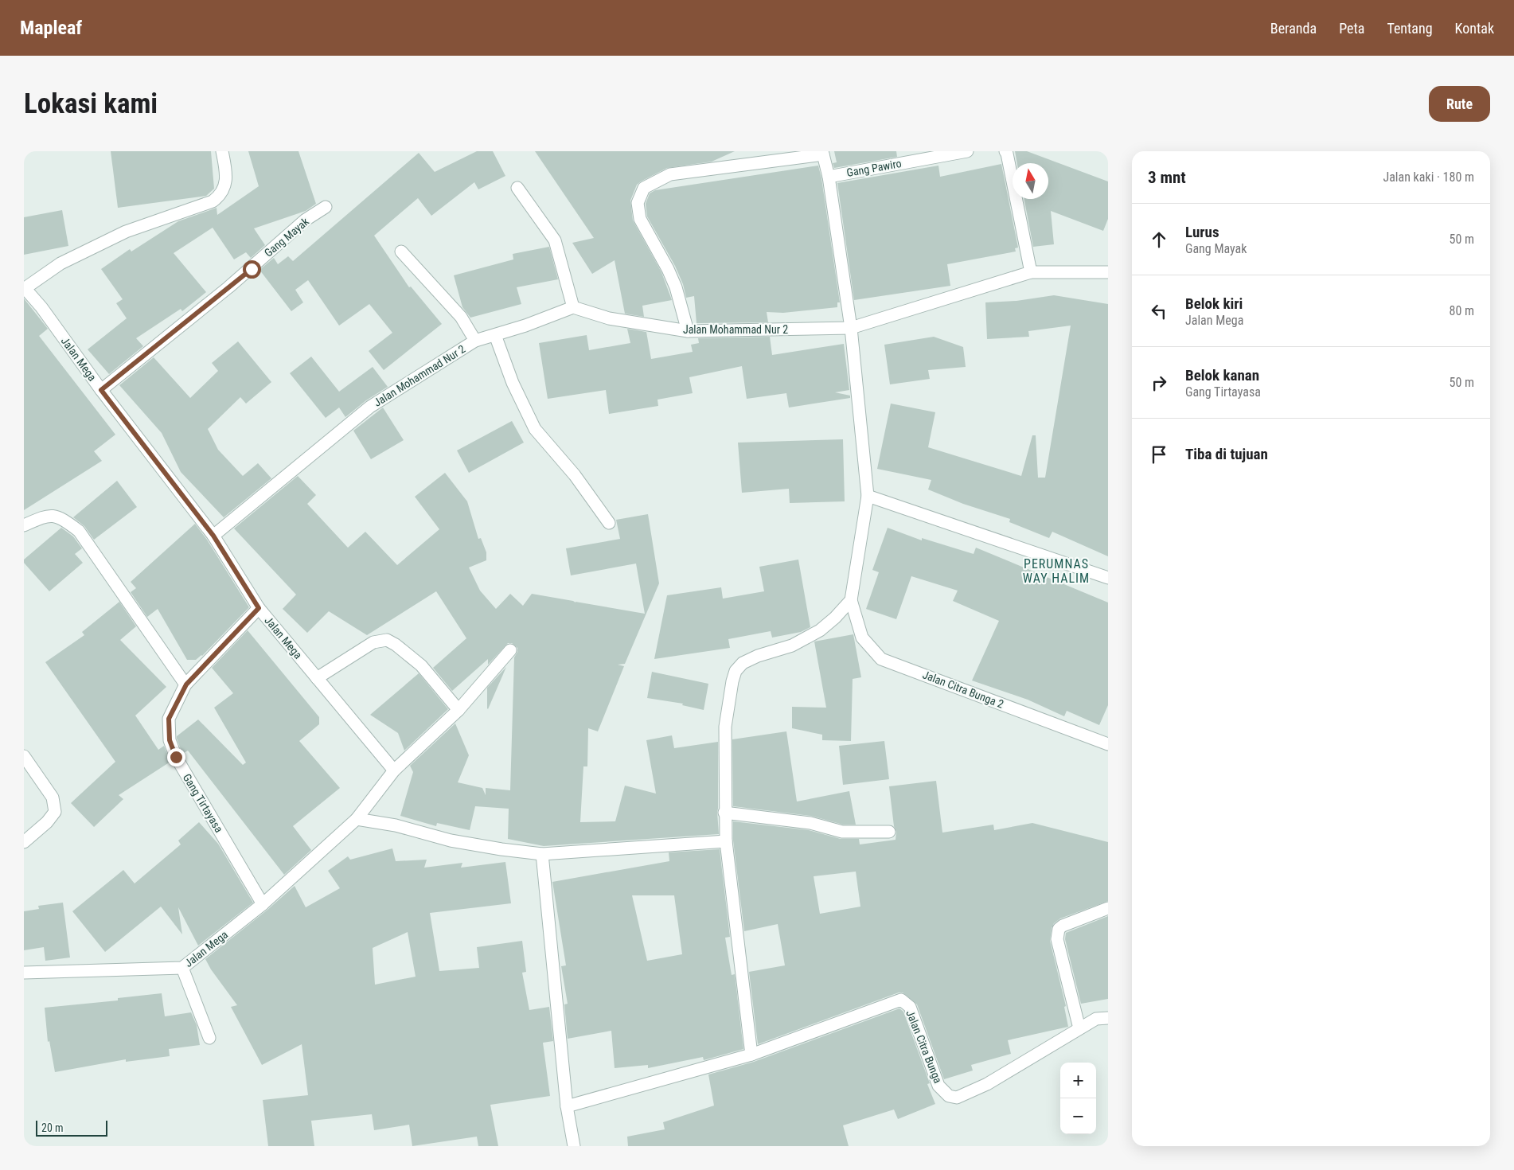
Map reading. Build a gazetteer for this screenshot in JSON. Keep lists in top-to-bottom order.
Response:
{
  "streets": {
    "street": [
      "Gang Pawiro",
      "Gang Mayak",
      "Jalan Mohammad Nur 2",
      "Jalan Mega",
      "Jalan Citra Bunga 2",
      "Gang Tirtayasa",
      "Jalan Citra Bunga"
    ]
  },
  "crossings": [
    ["Gang Mayak", "Jalan Mega"],
    ["Jalan Mohammad Nur 2", "Jalan Mega"],
    ["Jalan Mega", "Gang Tirtayasa"]
  ],
  "districts": ["PERUMNAS WAY HALIM"],
  "scale_bar": "20 m",
  "north": "top",
  "page": {
    "header": "Mapleaf",
    "nav": [
      "Beranda",
      "Peta",
      "Tentang",
      "Kontak"
    ],
    "buttons": "Rute",
    "title": "Lokasi kami",
    "heading": ["3 mnt", "Jalan kaki · 180 m"],
    "list": [
      ["Lurus", "Gang Mayak", "50 m"],
      ["Belok kiri", "Jalan Mega", "80 m"],
      ["Belok kanan", "Gang Tirtayasa", "50 m"],
      "Tiba di tujuan"
    ],
    "map_buttons": ["+", "−"],
    "scale": "20 m"
  }
}
